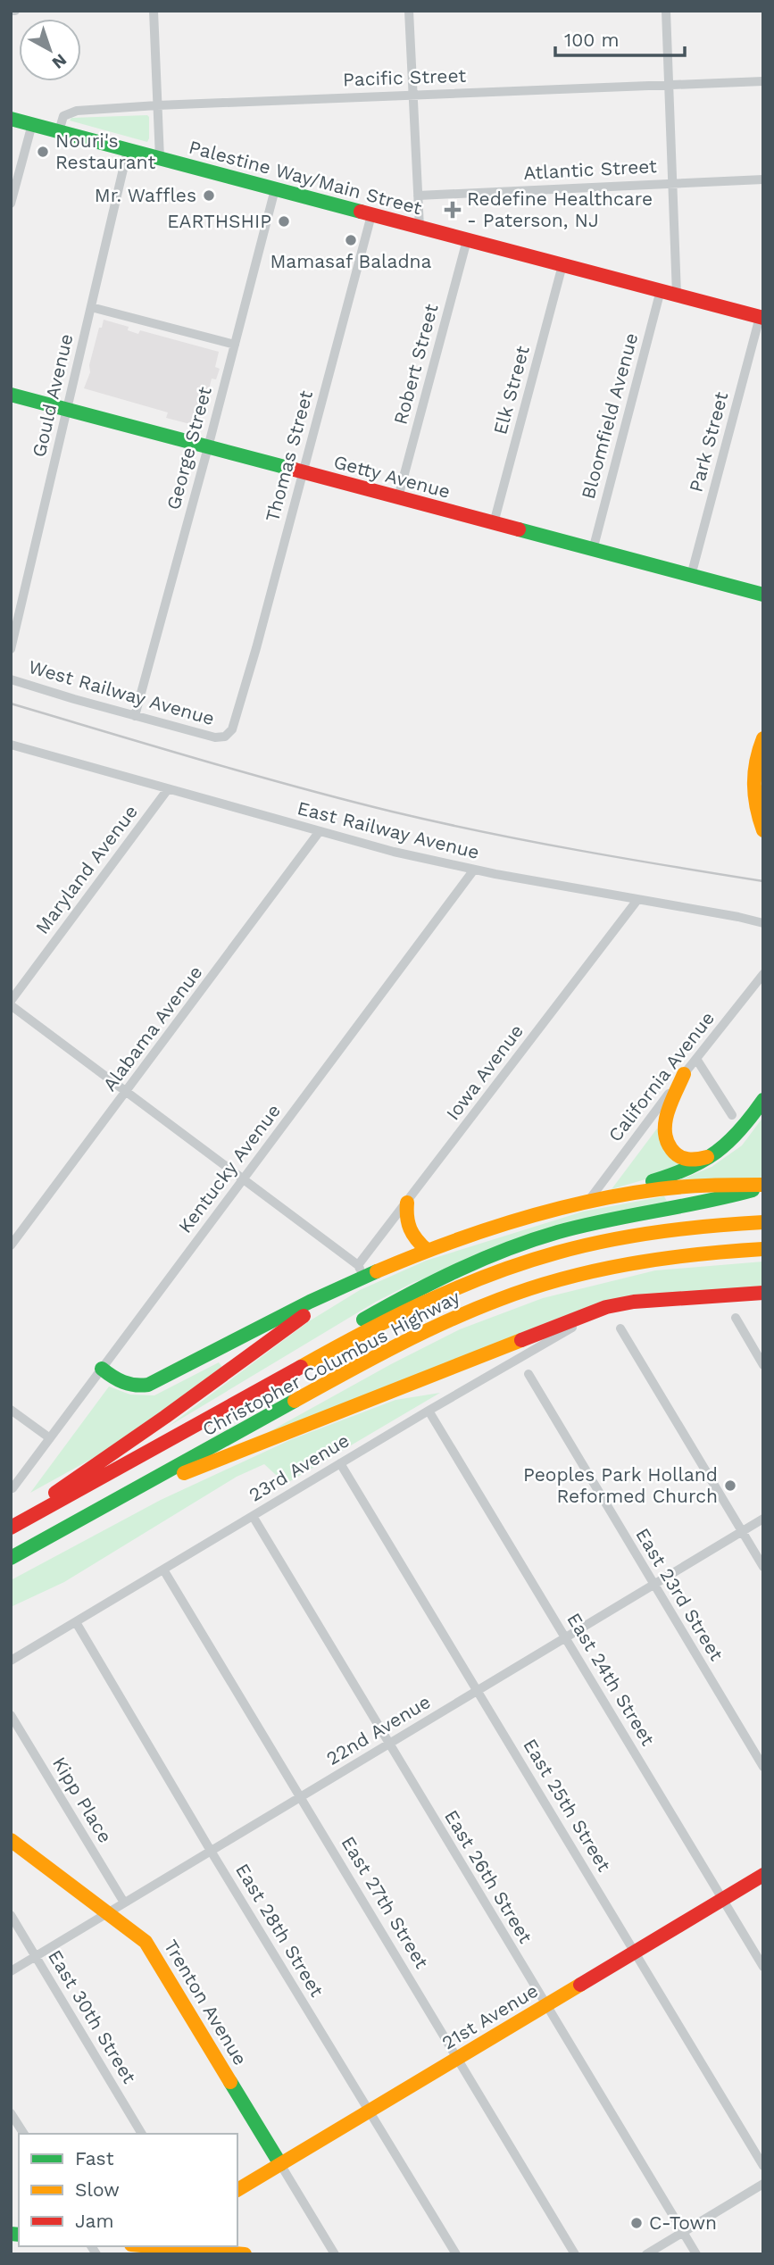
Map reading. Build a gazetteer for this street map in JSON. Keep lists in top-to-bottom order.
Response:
{
  "streets": {
    "main road": [
      "Palestine Way/Main Street",
      "Getty Avenue",
      "Christopher Columbus Highway",
      "Trenton Avenue",
      "21st Avenue"
    ],
    "street": [
      "Pacific Street",
      "Atlantic Street",
      "Robert Street",
      "Elk Street",
      "Gould Avenue",
      "Bloomfield Avenue",
      "Park Street",
      "George Street",
      "Thomas Street",
      "West Railway Avenue",
      "East Railway Avenue",
      "Maryland Avenue",
      "Alabama Avenue",
      "Iowa Avenue",
      "California Avenue",
      "Kentucky Avenue",
      "23rd Avenue",
      "East 23rd Street",
      "East 24th Street",
      "22nd Avenue",
      "Kipp Place",
      "East 25th Street",
      "East 26th Street",
      "East 27th Street",
      "East 28th Street",
      "East 30th Street"
    ]
  },
  "crossings": [
    ["Pacific Street", "Palestine Way/Main Street"],
    ["Palestine Way/Main Street", "Robert Street"],
    ["Palestine Way/Main Street", "Elk Street"],
    ["Palestine Way/Main Street", "Gould Avenue"],
    ["Palestine Way/Main Street", "Bloomfield Avenue"],
    ["Palestine Way/Main Street", "Park Street"],
    ["Palestine Way/Main Street", "George Street"],
    ["Palestine Way/Main Street", "Thomas Street"],
    ["Robert Street", "Getty Avenue"],
    ["Elk Street", "Getty Avenue"],
    ["Gould Avenue", "Getty Avenue"],
    ["Bloomfield Avenue", "Getty Avenue"],
    ["Park Street", "Getty Avenue"],
    ["George Street", "Getty Avenue"],
    ["George Street", "West Railway Avenue"],
    ["Thomas Street", "Getty Avenue"],
    ["Thomas Street", "West Railway Avenue"],
    ["East Railway Avenue", "Maryland Avenue"],
    ["East Railway Avenue", "Alabama Avenue"],
    ["East Railway Avenue", "Iowa Avenue"],
    ["East Railway Avenue", "Kentucky Avenue"],
    ["23rd Avenue", "East 24th Street"],
    ["23rd Avenue", "East 25th Street"],
    ["23rd Avenue", "East 26th Street"],
    ["23rd Avenue", "East 27th Street"],
    ["23rd Avenue", "East 28th Street"],
    ["East 23rd Street", "22nd Avenue"],
    ["East 24th Street", "22nd Avenue"],
    ["East 24th Street", "21st Avenue"],
    ["22nd Avenue", "Kipp Place"],
    ["22nd Avenue", "East 25th Street"],
    ["22nd Avenue", "East 26th Street"],
    ["22nd Avenue", "East 27th Street"],
    ["22nd Avenue", "East 28th Street"],
    ["22nd Avenue", "Trenton Avenue"],
    ["22nd Avenue", "East 30th Street"],
    ["East 25th Street", "21st Avenue"],
    ["East 26th Street", "21st Avenue"],
    ["East 27th Street", "21st Avenue"],
    ["East 28th Street", "21st Avenue"],
    ["Trenton Avenue", "21st Avenue"]
  ],
  "places": {
    "other": [
      "Nouri's Restaurant",
      "Mr. Waffles",
      "EARTHSHIP",
      "Mamasaf Baladna",
      "Peoples Park Holland Reformed Church",
      "C-Town"
    ],
    "health": ["Redefine Healthcare - Paterson, NJ"]
  },
  "legend": ["Fast", "Slow", "Jam"],
  "scale_bar": "100 m",
  "north": "bottom right"
}
